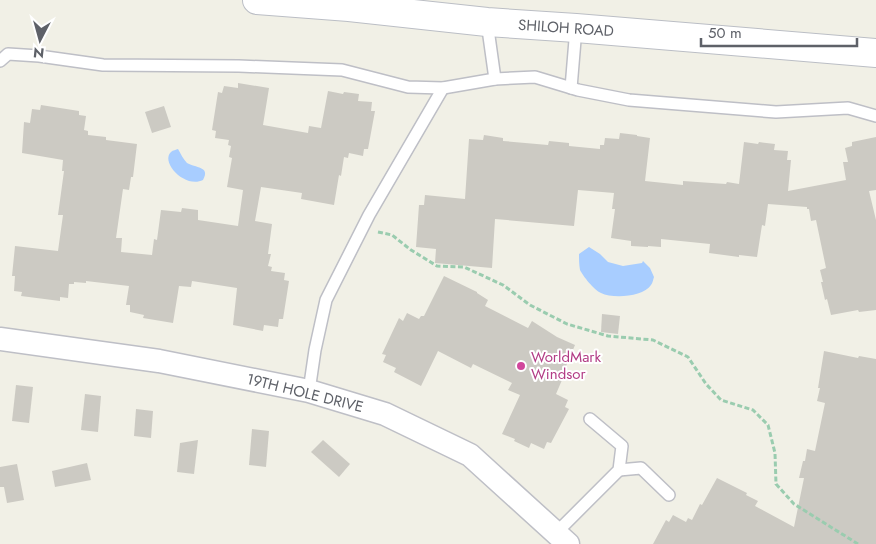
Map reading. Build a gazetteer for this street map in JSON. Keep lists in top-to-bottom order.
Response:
{
  "streets": {
    "main road": ["SHILOH ROAD"],
    "street": ["19TH HOLE DRIVE"]
  },
  "places": ["WorldMark Windsor"],
  "scale_bar": "50 m",
  "north": "bottom"
}
